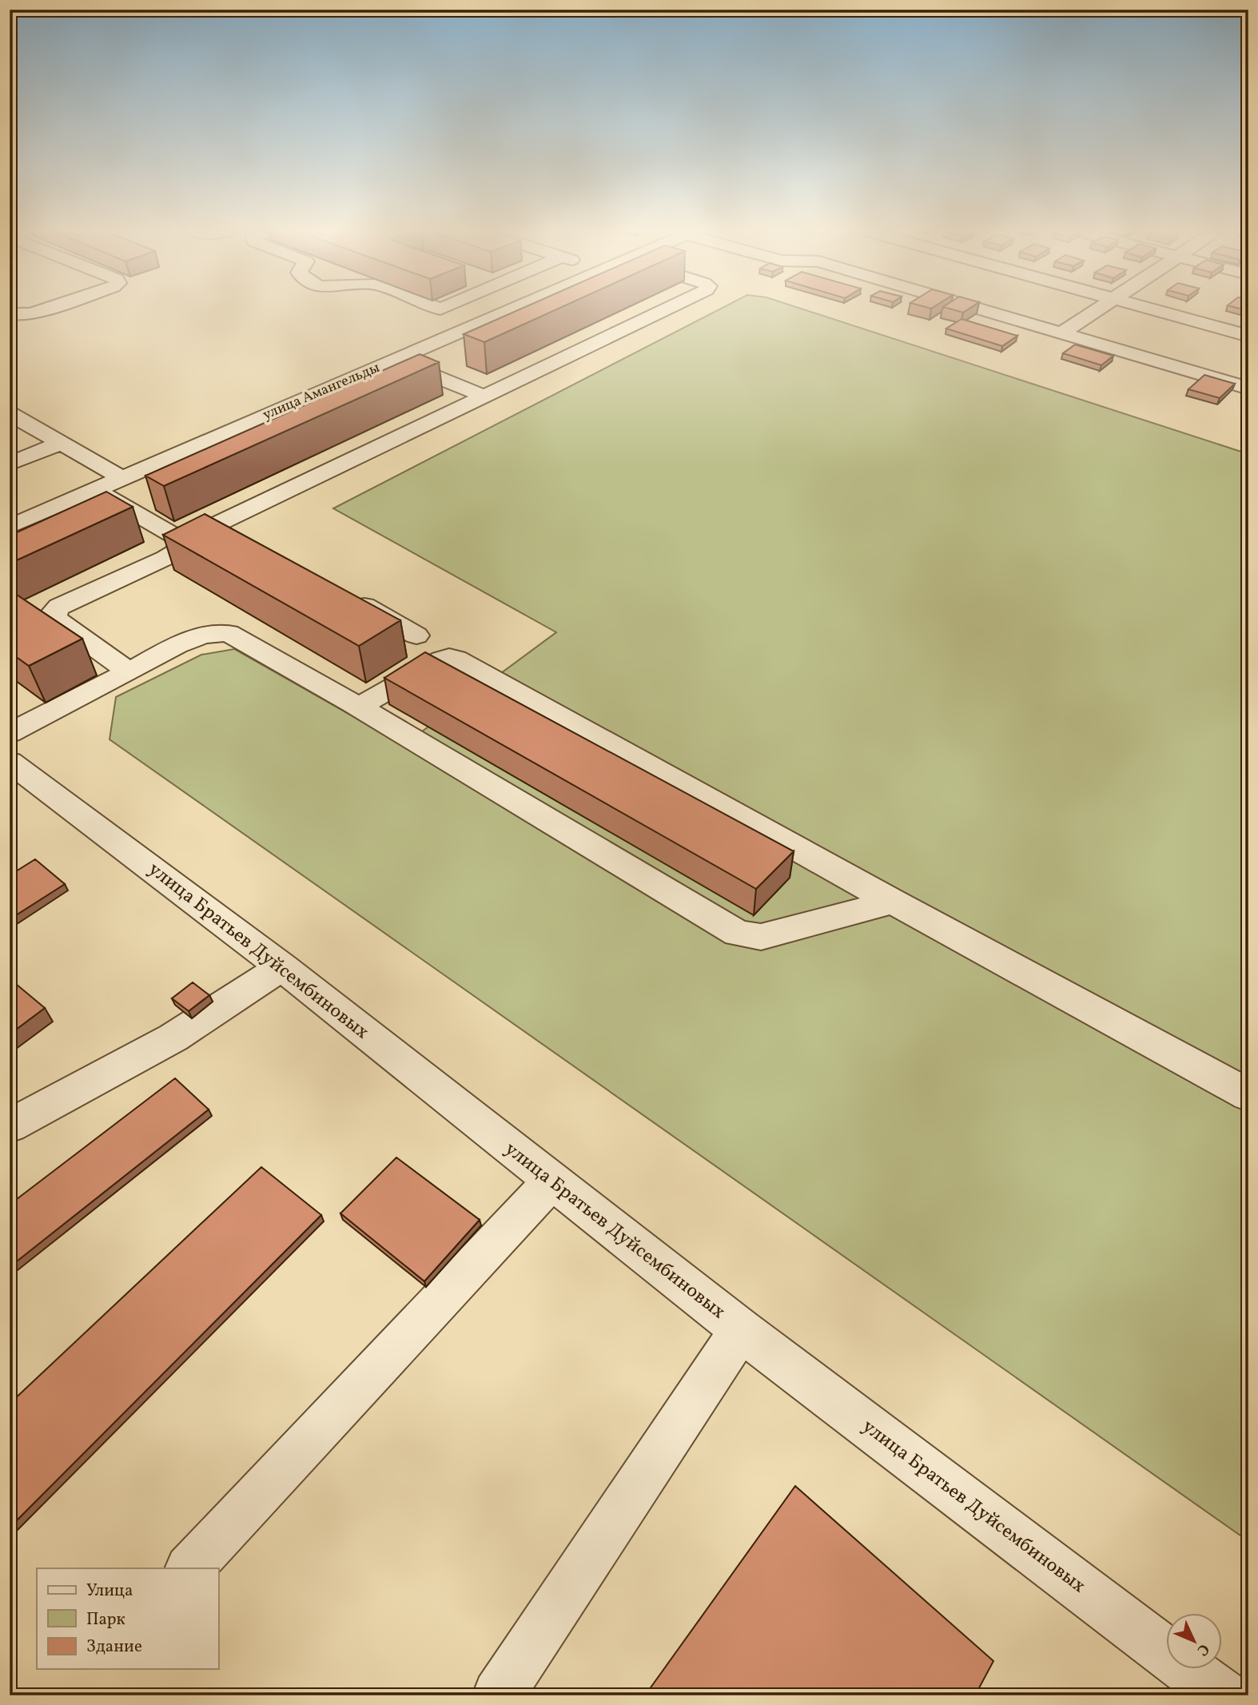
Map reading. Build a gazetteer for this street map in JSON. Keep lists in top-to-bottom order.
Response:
{
  "streets": {
    "street": ["улица Амангельды", "улица Братьев Дуйсембиновых"]
  },
  "legend": ["Улица", "Парк", "Здание"],
  "north": "bottom right"
}
